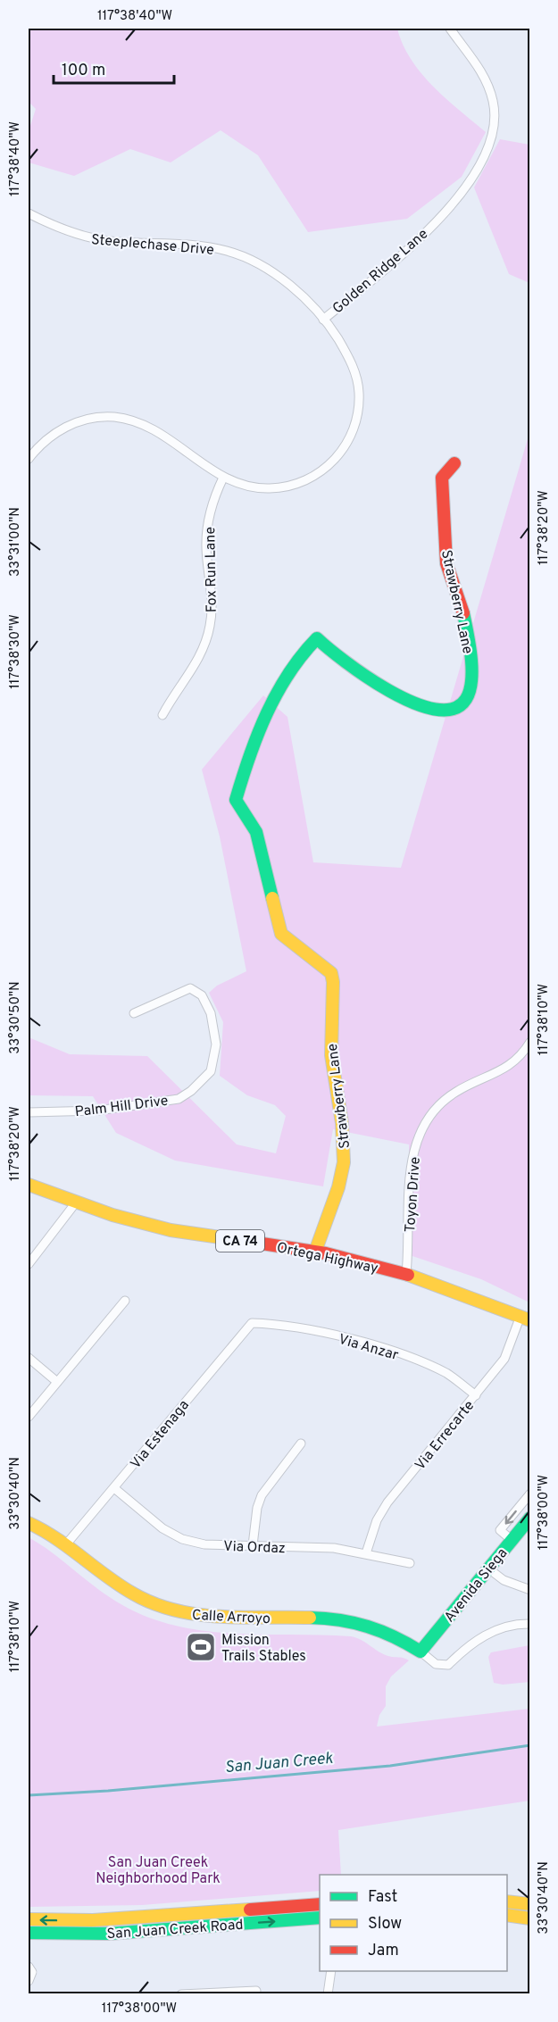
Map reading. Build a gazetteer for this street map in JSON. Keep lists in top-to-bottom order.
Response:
{
  "streets": {
    "street": [
      "Steeplechase Drive",
      "Golden Ridge Lane",
      "Fox Run Lane",
      "Strawberry Lane",
      "Palm Hill Drive",
      "Toyon Drive",
      "CA 74",
      "Ortega Highway",
      "Via Anzar",
      "Via Estenaga",
      "Via Errecarte",
      "Via Ordaz",
      "Avenida Siega",
      "Calle Arroyo",
      "San Juan Creek Road"
    ]
  },
  "crossings": [
    ["Steeplechase Drive", "Golden Ridge Lane"],
    ["Steeplechase Drive", "Fox Run Lane"],
    ["Strawberry Lane", "Ortega Highway"],
    ["Toyon Drive", "Ortega Highway"],
    ["Ortega Highway", "Via Errecarte"],
    ["Via Anzar", "Via Estenaga"],
    ["Via Anzar", "Via Errecarte"],
    ["Via Estenaga", "Via Ordaz"],
    ["Via Estenaga", "Calle Arroyo"],
    ["Via Errecarte", "Via Ordaz"],
    ["Avenida Siega", "Calle Arroyo"]
  ],
  "water": ["San Juan Creek"],
  "parks": ["San Juan Creek Neighborhood Park"],
  "places": {
    "sports": ["Mission Trails Stables"]
  },
  "legend": ["Fast", "Slow", "Jam"],
  "scale_bar": "100 m",
  "coordinates": [
    "117°38'40\"W",
    "117°38'20\"W",
    "33°31'00\"N",
    "117°38'30\"W",
    "33°30'50\"N",
    "117°38'10\"W",
    "33°30'40\"N",
    "117°38'00\"W"
  ]
}
